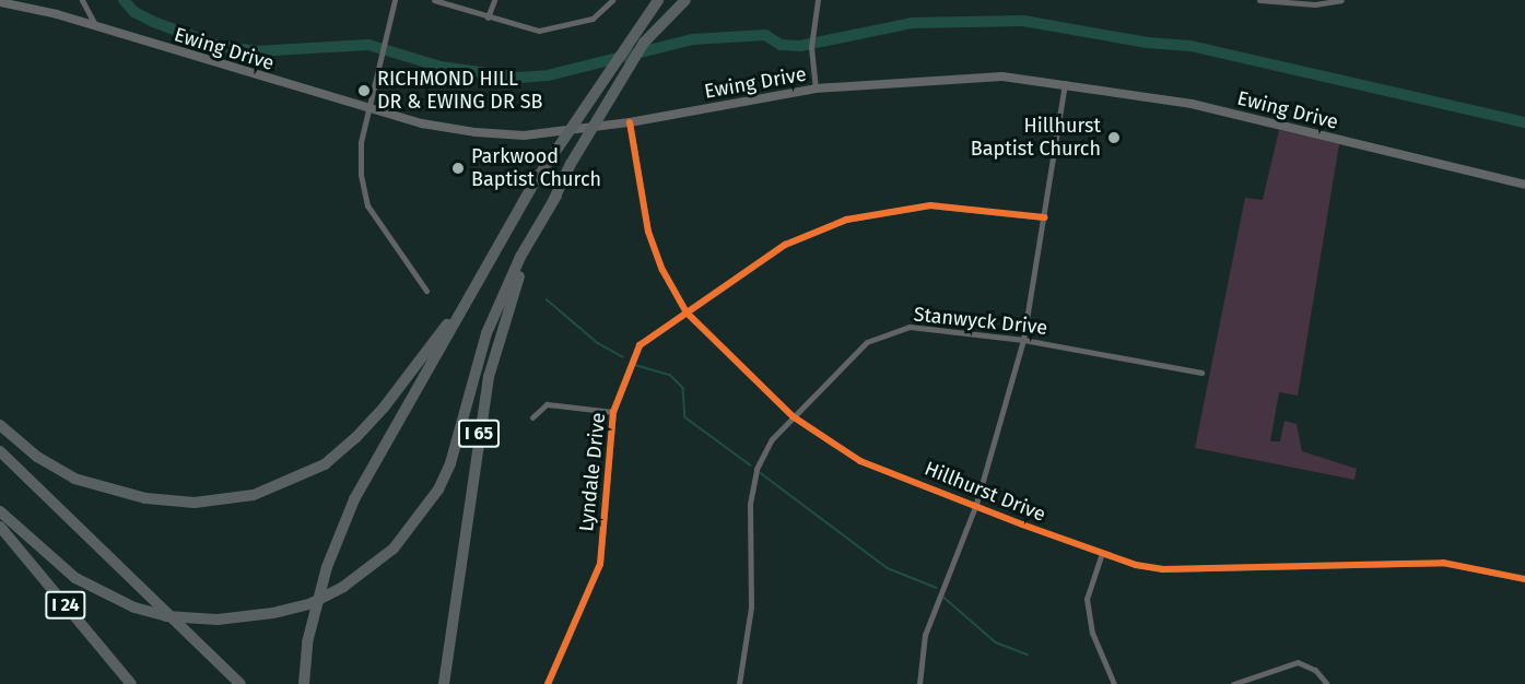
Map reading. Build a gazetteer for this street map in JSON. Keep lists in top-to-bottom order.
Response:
{
  "streets": {
    "highway": ["I 65", "I 24"],
    "main road": ["Ewing Drive"],
    "street": ["Stanwyck Drive", "Lyndale Drive", "Hillhurst Drive"]
  },
  "crossings": [
    ["Ewing Drive", "Hillhurst Drive"],
    ["Stanwyck Drive", "Hillhurst Drive"],
    ["Lyndale Drive", "Hillhurst Drive"]
  ],
  "places": ["RICHMOND HILL DR & EWING DR SB", "Hillhurst Baptist Church", "Parkwood Baptist Church"]
}
